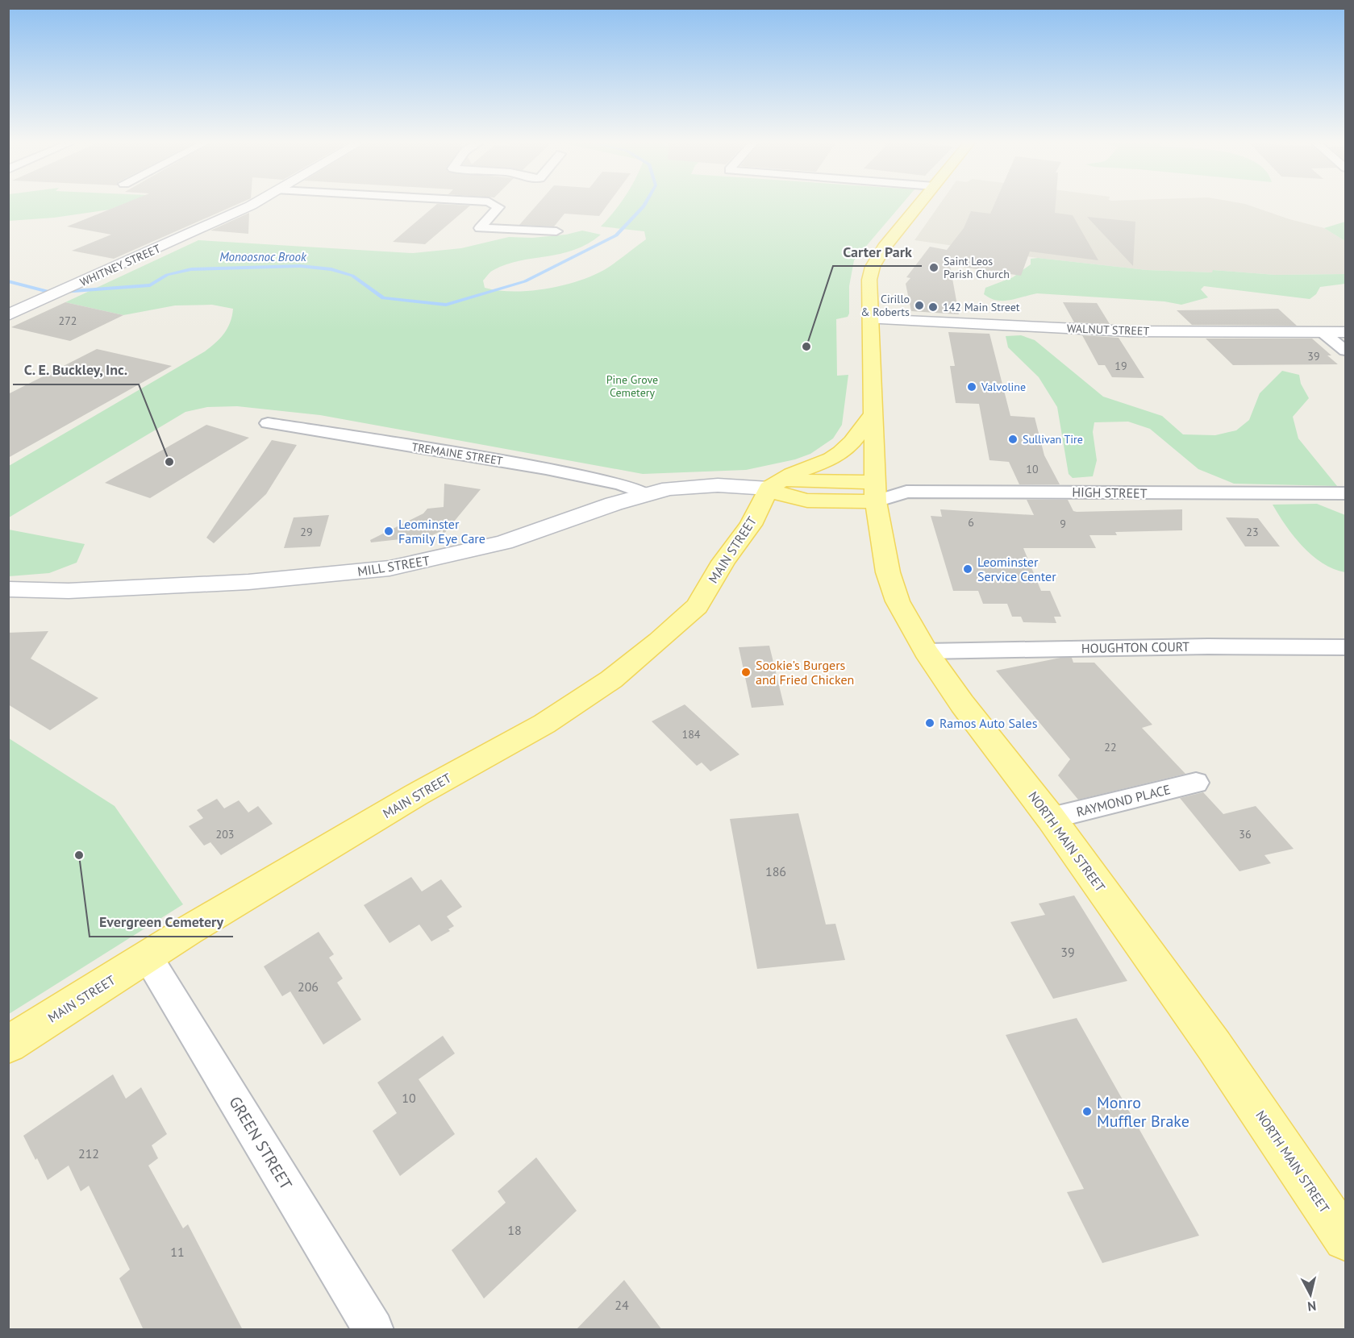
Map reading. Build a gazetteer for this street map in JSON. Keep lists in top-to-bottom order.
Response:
{
  "streets": {
    "main road": [
      "WHITNEY STREET",
      "WALNUT STREET",
      "MAIN STREET",
      "MILL STREET",
      "NORTH MAIN STREET"
    ],
    "street": [
      "TREMAINE STREET",
      "HIGH STREET",
      "HOUGHTON COURT",
      "RAYMOND PLACE",
      "GREEN STREET"
    ]
  },
  "crossings": [
    ["TREMAINE STREET", "MILL STREET"],
    ["HIGH STREET", "NORTH MAIN STREET"],
    ["MAIN STREET", "MILL STREET"],
    ["MAIN STREET", "GREEN STREET"],
    ["HOUGHTON COURT", "NORTH MAIN STREET"],
    ["RAYMOND PLACE", "NORTH MAIN STREET"]
  ],
  "water": ["Monoosnoc Brook"],
  "parks": ["Pine Grove Cemetery"],
  "places": [
    "Saint Leos Parish Church",
    "Cirillo & Roberts",
    "142 Main Street",
    "Carter Park",
    "Valvoline",
    "Sullivan Tire",
    "C. E. Buckley, Inc.",
    "Leominster Family Eye Care",
    "Leominster Service Center",
    "Sookie's Burgers and Fried Chicken",
    "Ramos Auto Sales",
    "Evergreen Cemetery",
    "Monro Muffler Brake"
  ],
  "house_numbers": [
    "272",
    "39",
    "19",
    "10",
    "6",
    "9",
    "29",
    "23",
    "184",
    "22",
    "203",
    "36",
    "186",
    "39",
    "206",
    "10",
    "212",
    "18",
    "11",
    "24"
  ],
  "north": "bottom"
}
